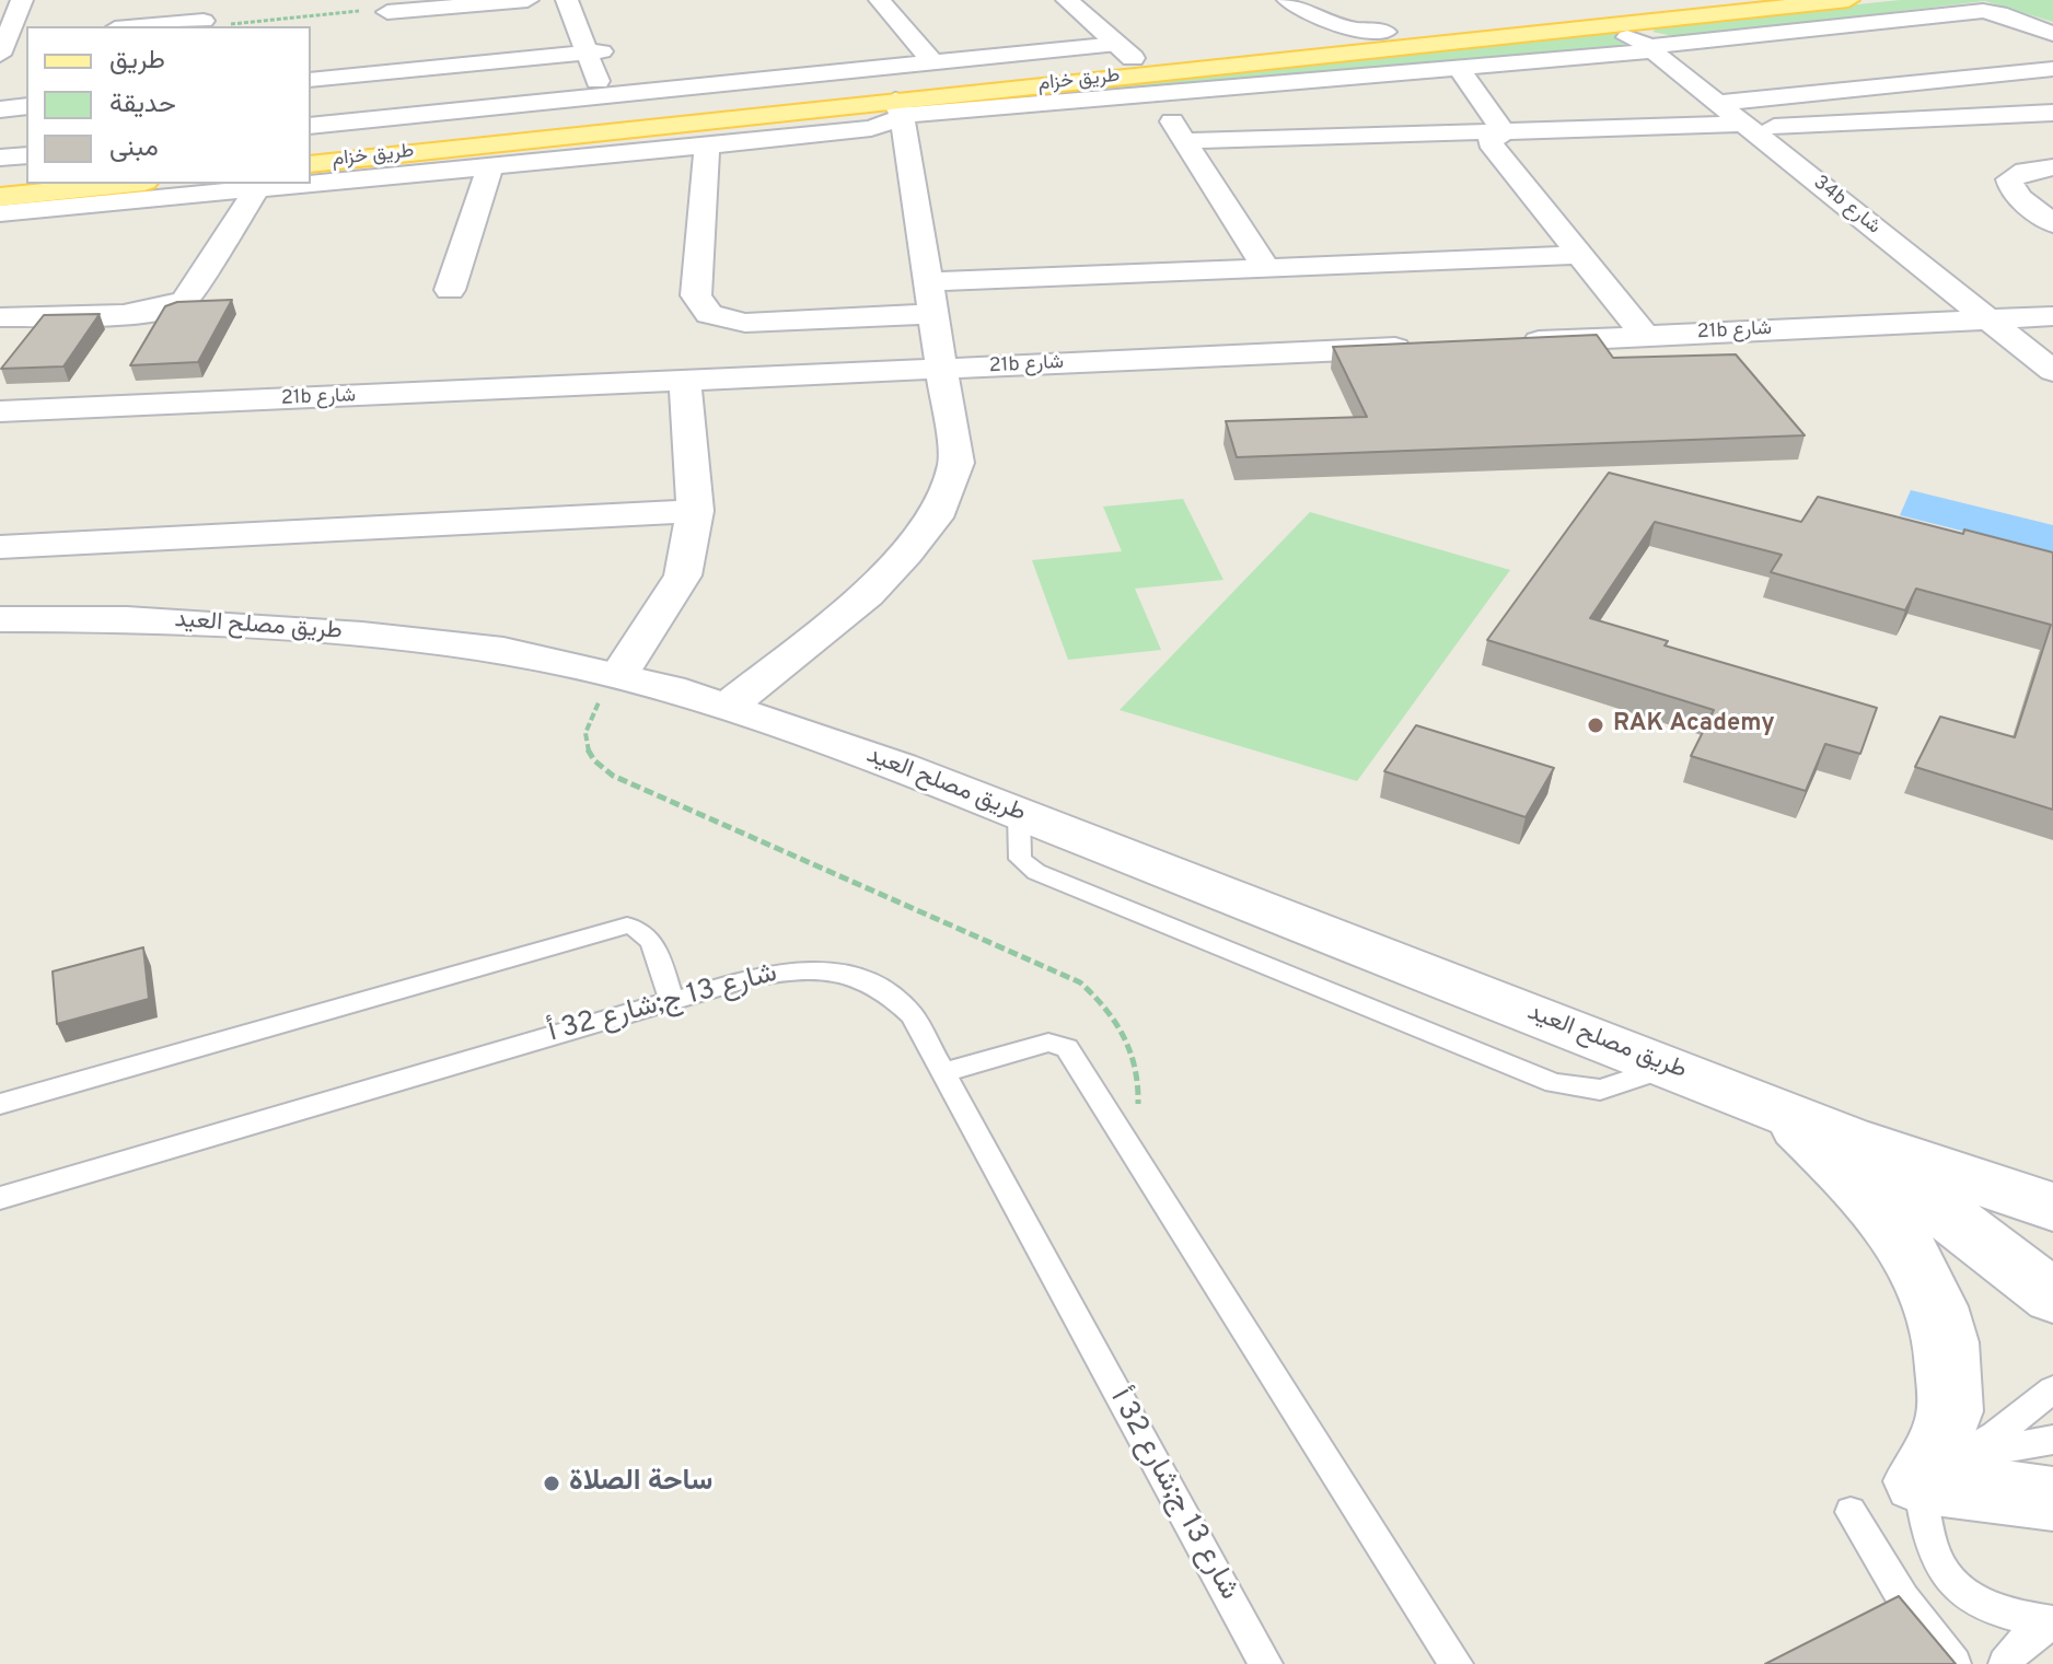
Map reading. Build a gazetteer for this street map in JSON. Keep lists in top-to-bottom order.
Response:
{
  "streets": {
    "main road": ["طريق خزام"],
    "street": ["34b شارع", "21b شارع", "طريق مصلح العيد"],
    "lane": ["شارع 13 ج;شارع 32 أ"]
  },
  "crossings": [
    ["طريق خزام", "34b شارع"],
    ["34b شارع", "21b شارع"]
  ],
  "places": ["RAK Academy", "ساحة الصلاة"],
  "legend": ["طريق", "حديقة", "مبنى"]
}
